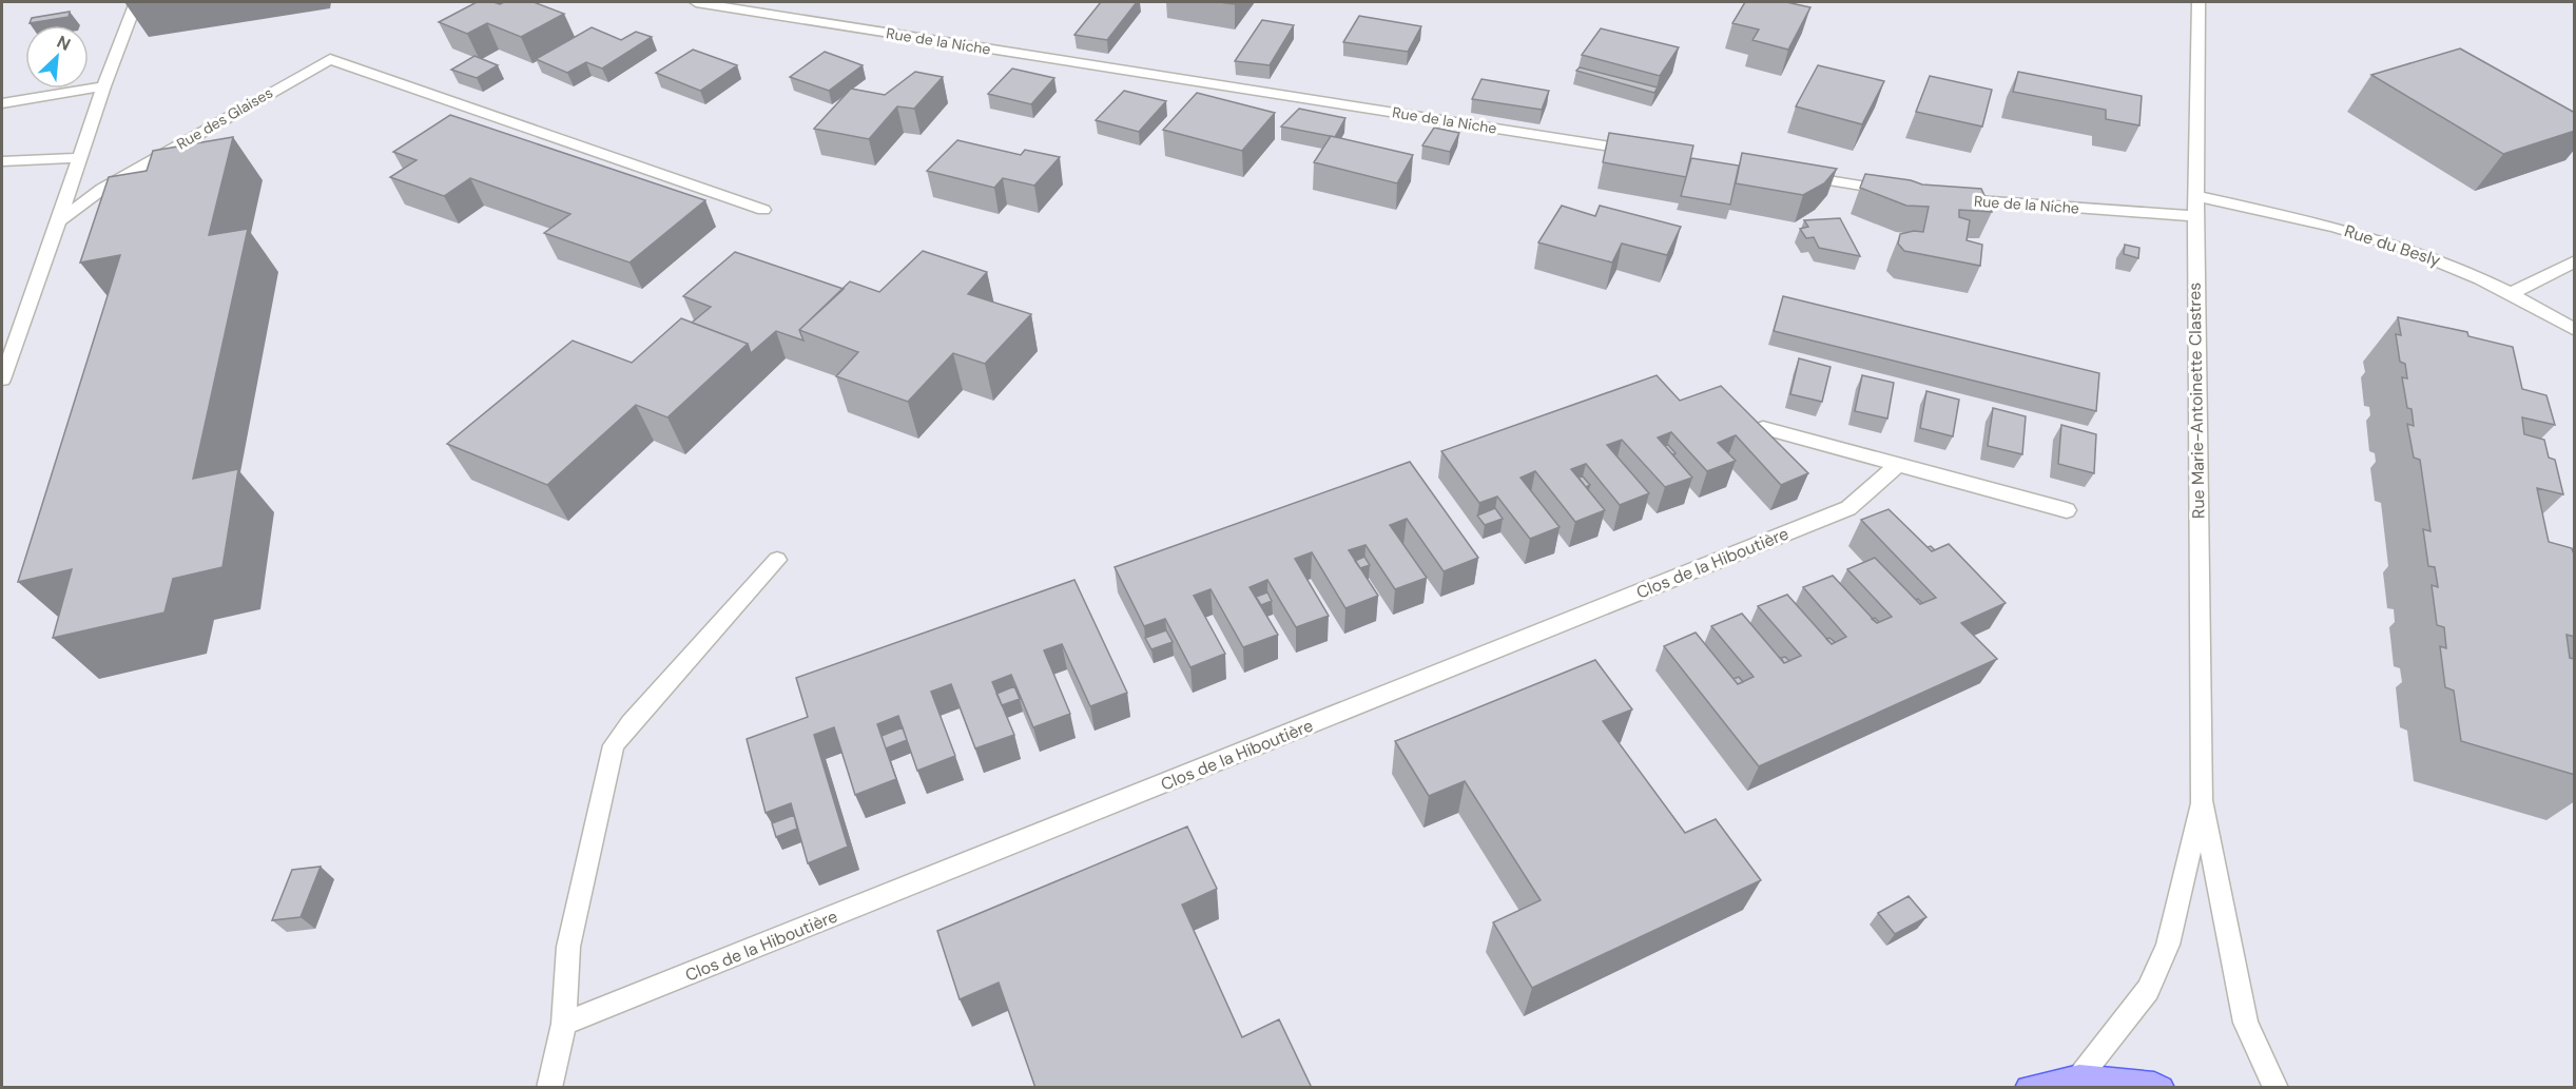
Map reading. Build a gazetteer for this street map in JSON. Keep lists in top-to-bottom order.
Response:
{
  "streets": {
    "street": [
      "Rue de la Niche",
      "Rue des Glaises",
      "Rue du Besly",
      "Rue Marie-Antoinette Clastres",
      "Clos de la Hiboutière"
    ]
  },
  "crossings": [
    ["Rue de la Niche", "Rue Marie-Antoinette Clastres"],
    ["Rue du Besly", "Rue Marie-Antoinette Clastres"]
  ],
  "north": "top right"
}
